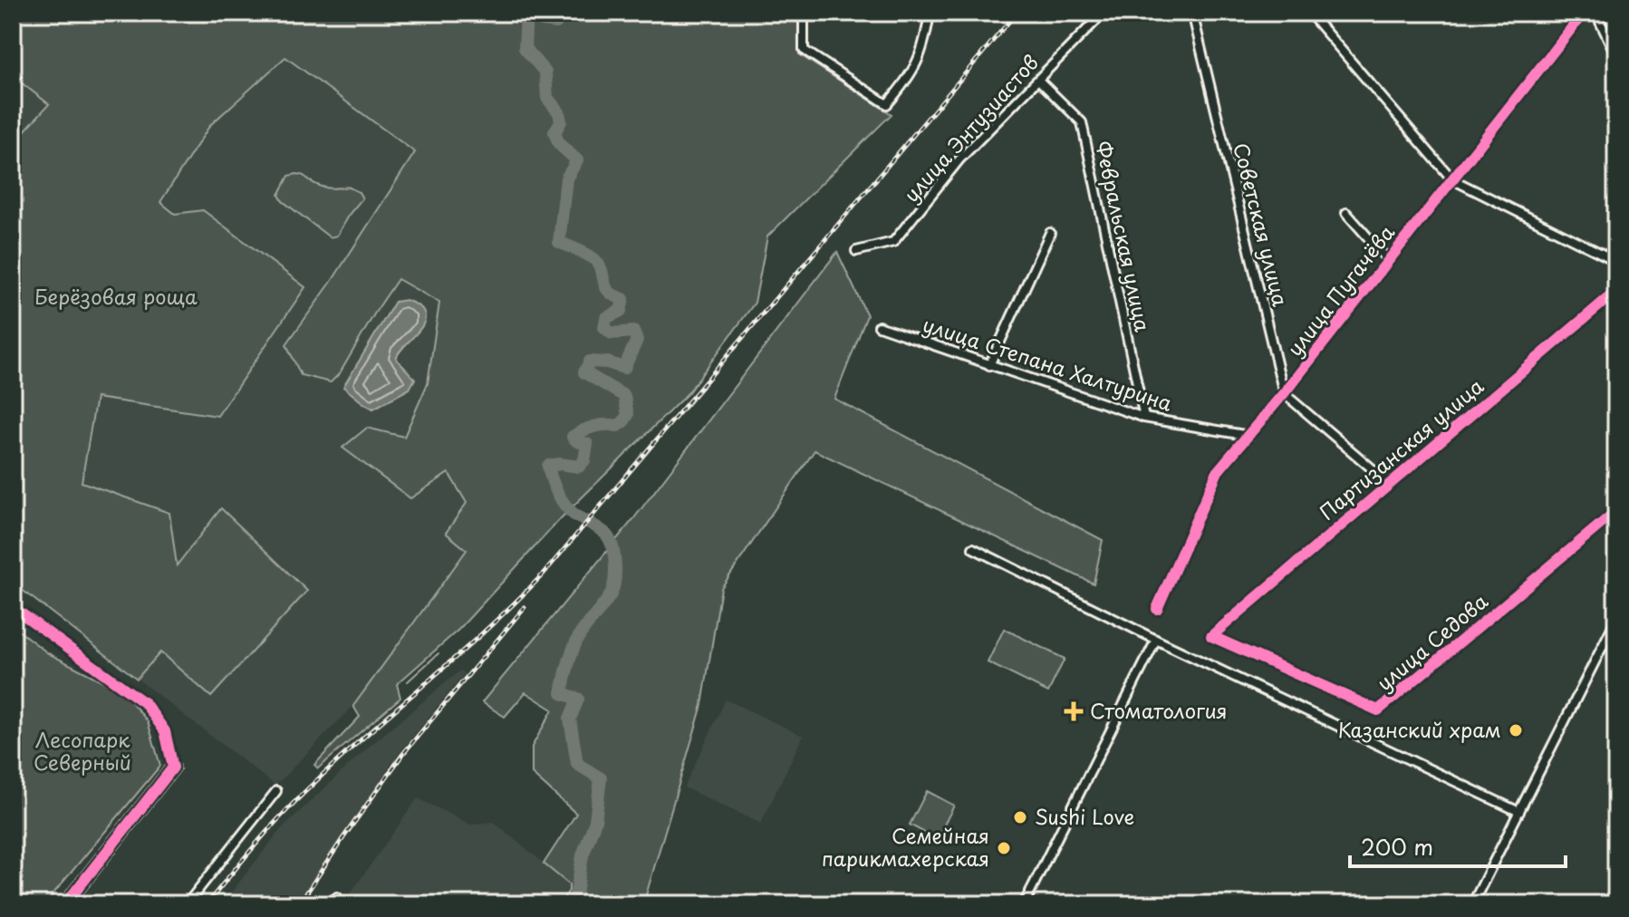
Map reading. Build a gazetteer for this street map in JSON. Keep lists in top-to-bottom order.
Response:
{
  "streets": {
    "street": [
      "улица Энтузиастов",
      "Советская улица",
      "Февральская улица",
      "улица Пугачёва",
      "улица Степана Халтурина",
      "Партизанская улица",
      "улица Седова"
    ]
  },
  "crossings": [
    ["улица Энтузиастов", "Февральская улица"],
    ["Советская улица", "улица Пугачёва"],
    ["Февральская улица", "улица Степана Халтурина"],
    ["улица Пугачёва", "улица Степана Халтурина"],
    ["Партизанская улица", "улица Седова"]
  ],
  "parks": ["Берёзовая роща", "Лесопарк Северный"],
  "places": {
    "health": ["Стоматология"],
    "other": ["Казанский храм", "Sushi Love", "Семейная парикмахерская"]
  },
  "scale_bar": "200 m"
}
